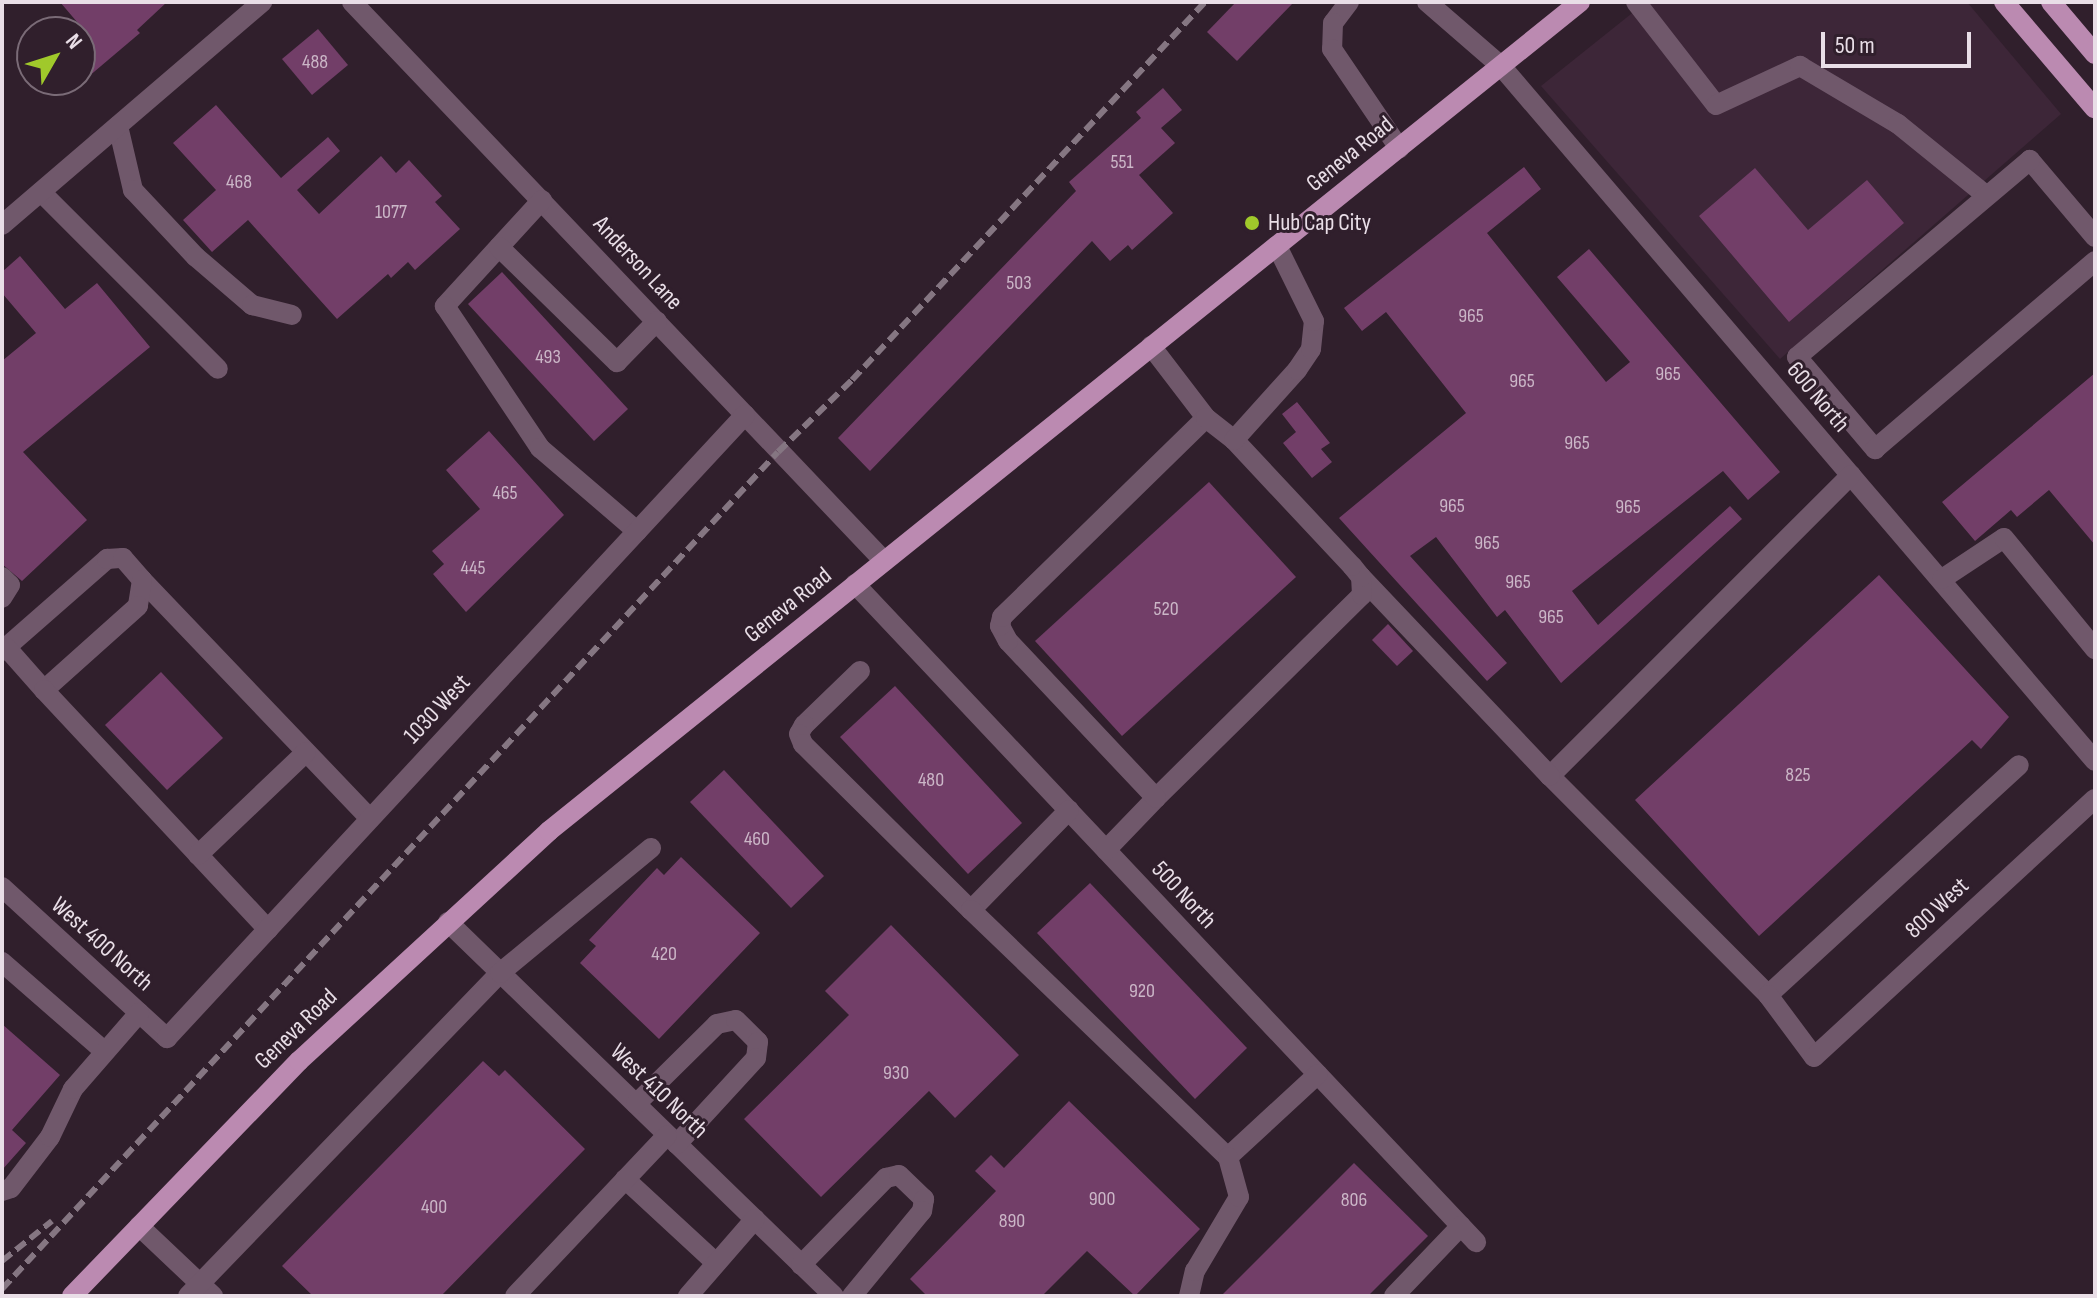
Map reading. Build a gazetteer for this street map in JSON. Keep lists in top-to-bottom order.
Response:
{
  "streets": {
    "main road": ["Geneva Road"],
    "street": [
      "Anderson Lane",
      "600 North",
      "1030 West",
      "500 North",
      "800 West",
      "West 400 North",
      "West 410 North"
    ]
  },
  "crossings": [
    ["Geneva Road", "Anderson Lane"],
    ["Geneva Road", "600 North"],
    ["Geneva Road", "500 North"],
    ["Geneva Road", "West 410 North"],
    ["Anderson Lane", "1030 West"],
    ["1030 West", "West 400 North"]
  ],
  "places": ["Hub Cap City"],
  "house_numbers": [
    "488",
    "551",
    "468",
    "1077",
    "503",
    "965",
    "493",
    "965",
    "965",
    "965",
    "465",
    "965",
    "965",
    "965",
    "445",
    "965",
    "520",
    "965",
    "825",
    "480",
    "460",
    "420",
    "920",
    "930",
    "900",
    "806",
    "400",
    "890"
  ],
  "scale_bar": "50 m",
  "north": "top right"
}
